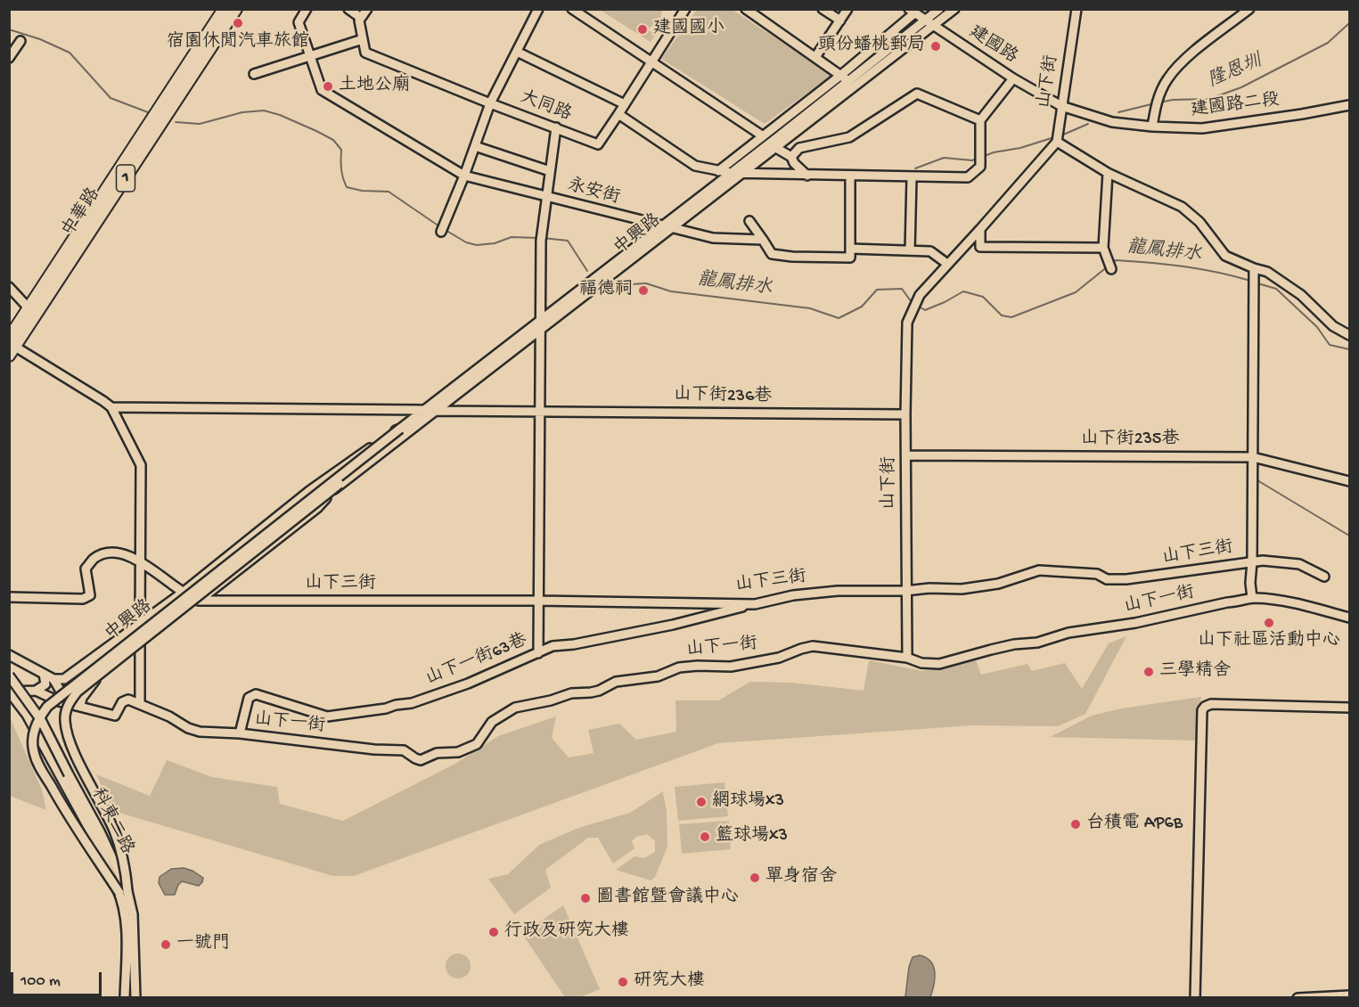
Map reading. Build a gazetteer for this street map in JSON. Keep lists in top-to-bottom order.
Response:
{
  "streets": {
    "main road": ["1", "中華路"],
    "street": [
      "建國路",
      "山下街",
      "建國路二段",
      "大同路",
      "永安街",
      "中興路",
      "山下街236巷",
      "山下街235巷",
      "山下三街",
      "山下一街",
      "山下一街63巷",
      "科東二路"
    ]
  },
  "crossings": [
    ["建國路", "山下街"],
    ["建國路", "建國路二段"],
    ["建國路", "中興路"],
    ["山下街", "建國路二段"],
    ["山下街", "山下街236巷"],
    ["山下街", "山下街235巷"],
    ["山下街", "山下三街"],
    ["山下街", "山下一街"],
    ["永安街", "中興路"],
    ["中興路", "山下街236巷"],
    ["中興路", "山下三街"],
    ["中興路", "科東二路"],
    ["山下三街", "山下一街63巷"],
    ["山下一街", "山下一街63巷"]
  ],
  "water": ["隆恩圳", "龍鳳排水"],
  "places": [
    "宿園休閒汽車旅館",
    "建國國小",
    "頭份蟠桃郵局",
    "土地公廟",
    "福德祠",
    "山下社區活動中心",
    "三學精舍",
    "網球場x3",
    "台積電 AP6B",
    "籃球場x3",
    "單身宿舍",
    "圖書館暨會議中心",
    "行政及研究大樓",
    "一號門",
    "研究大樓"
  ],
  "scale_bar": "100 m"
}
